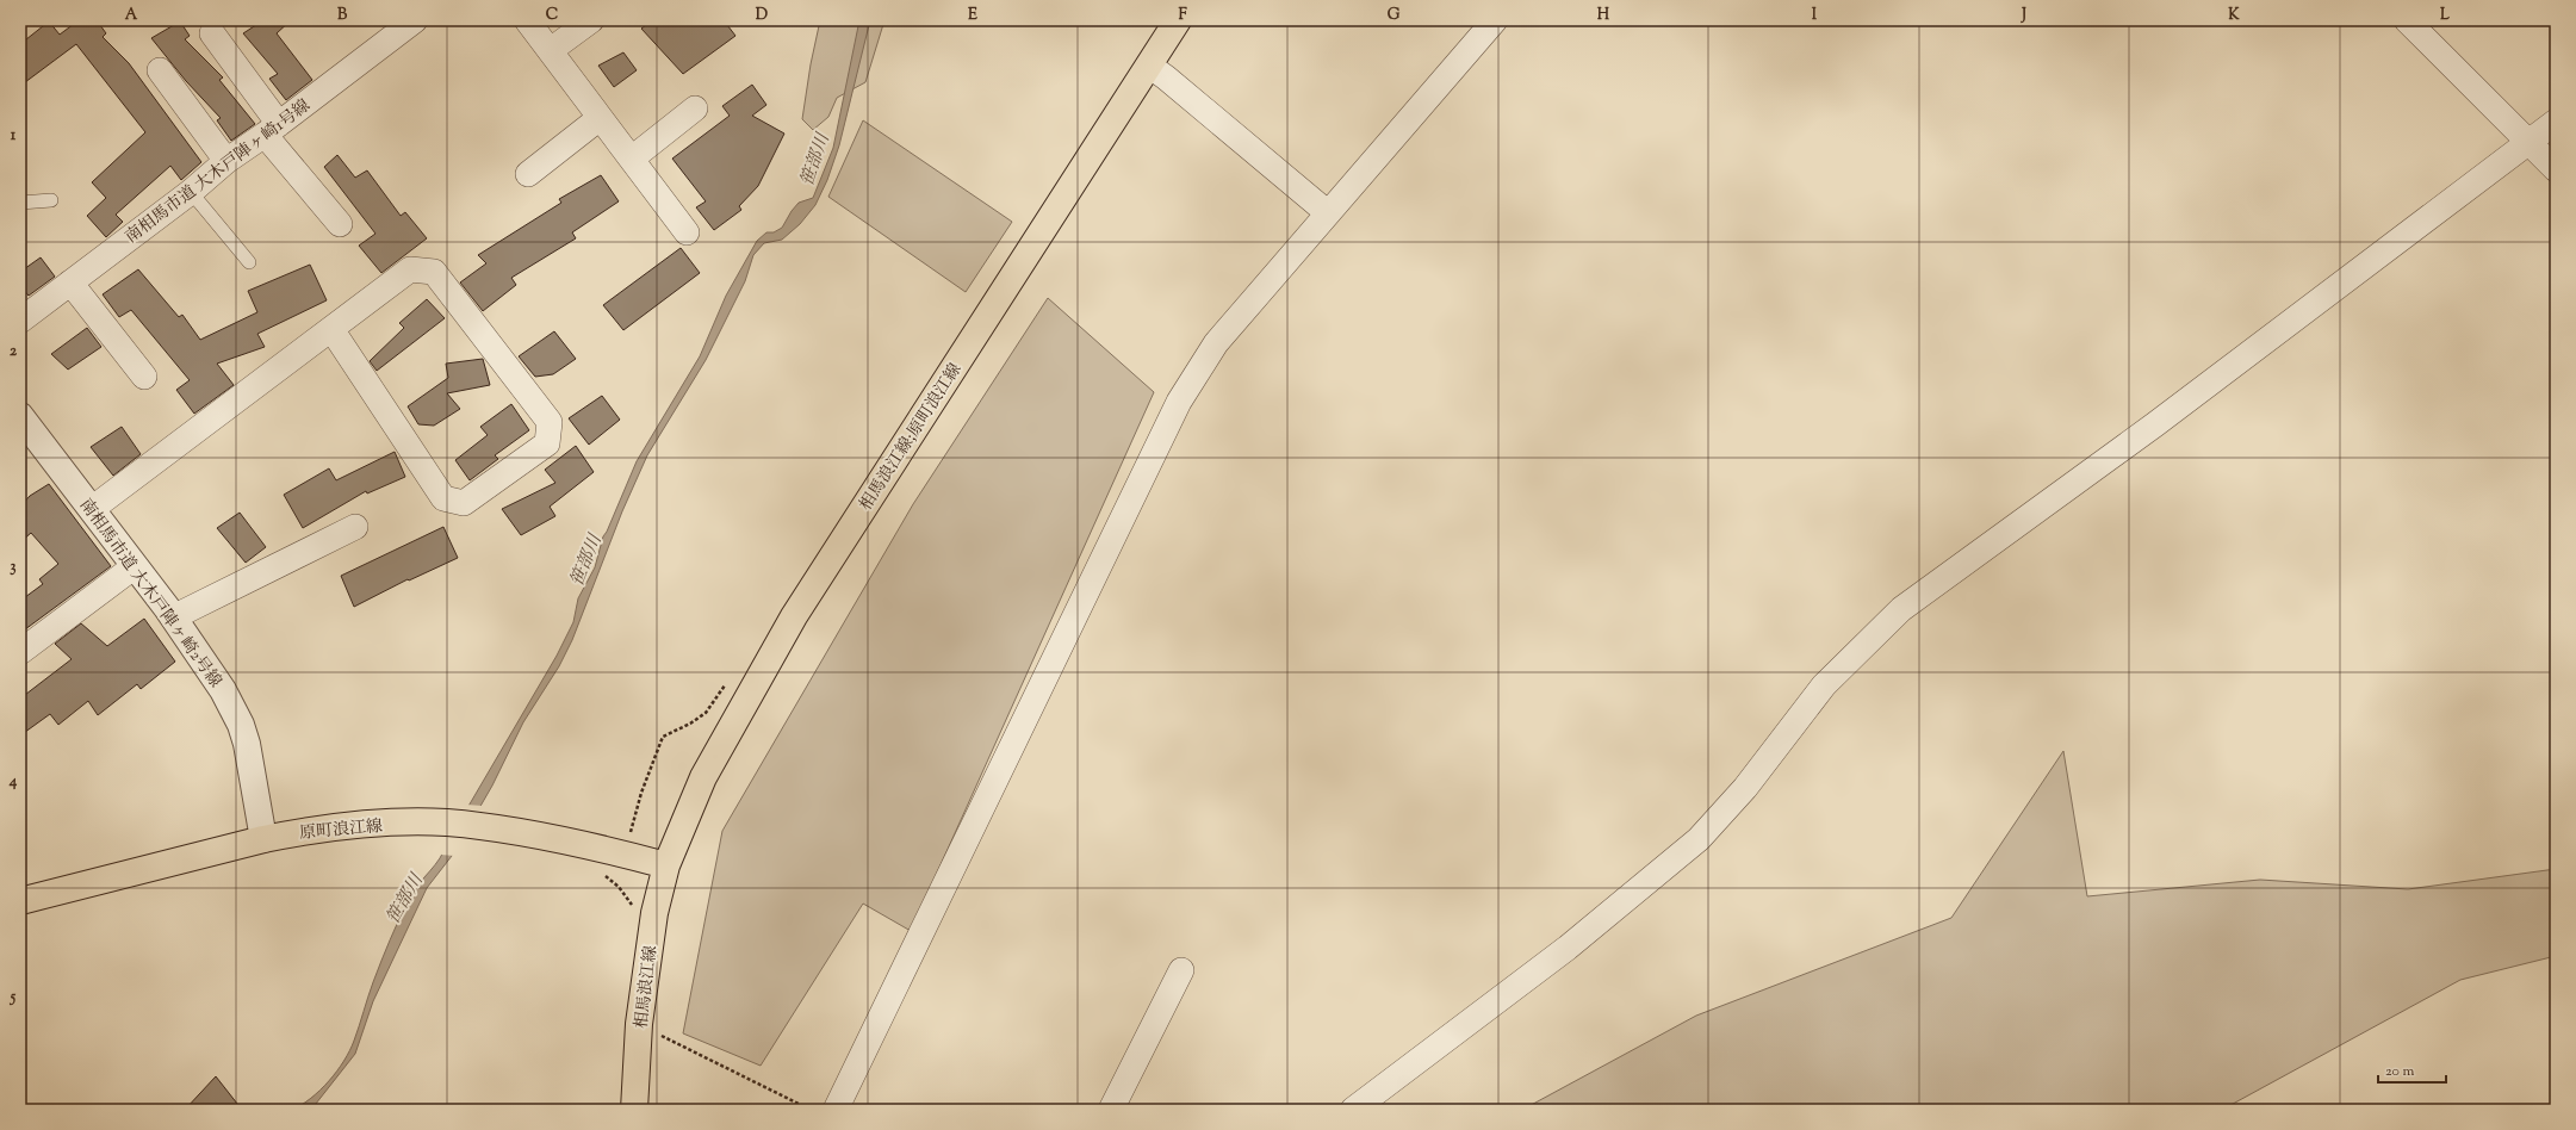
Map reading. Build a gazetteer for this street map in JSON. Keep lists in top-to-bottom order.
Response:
{
  "streets": {
    "main road": ["相馬浪江線;原町浪江線", "原町浪江線", "相馬浪江線"],
    "street": ["南相馬市道 大木戸陣ヶ崎1号線", "南相馬市道 大木戸陣ヶ崎2号線"]
  },
  "crossings": [
    ["相馬浪江線;原町浪江線", "原町浪江線"],
    ["相馬浪江線;原町浪江線", "相馬浪江線"],
    ["南相馬市道 大木戸陣ヶ崎2号線", "原町浪江線"],
    ["原町浪江線", "相馬浪江線"]
  ],
  "water": ["笹部川"],
  "scale_bar": "20 m",
  "grid": {
    "columns": [
      "A",
      "B",
      "C",
      "D",
      "E",
      "F",
      "G",
      "H",
      "I",
      "J",
      "K",
      "L"
    ],
    "rows": [
      "1",
      "2",
      "3",
      "4",
      "5"
    ]
  }
}
